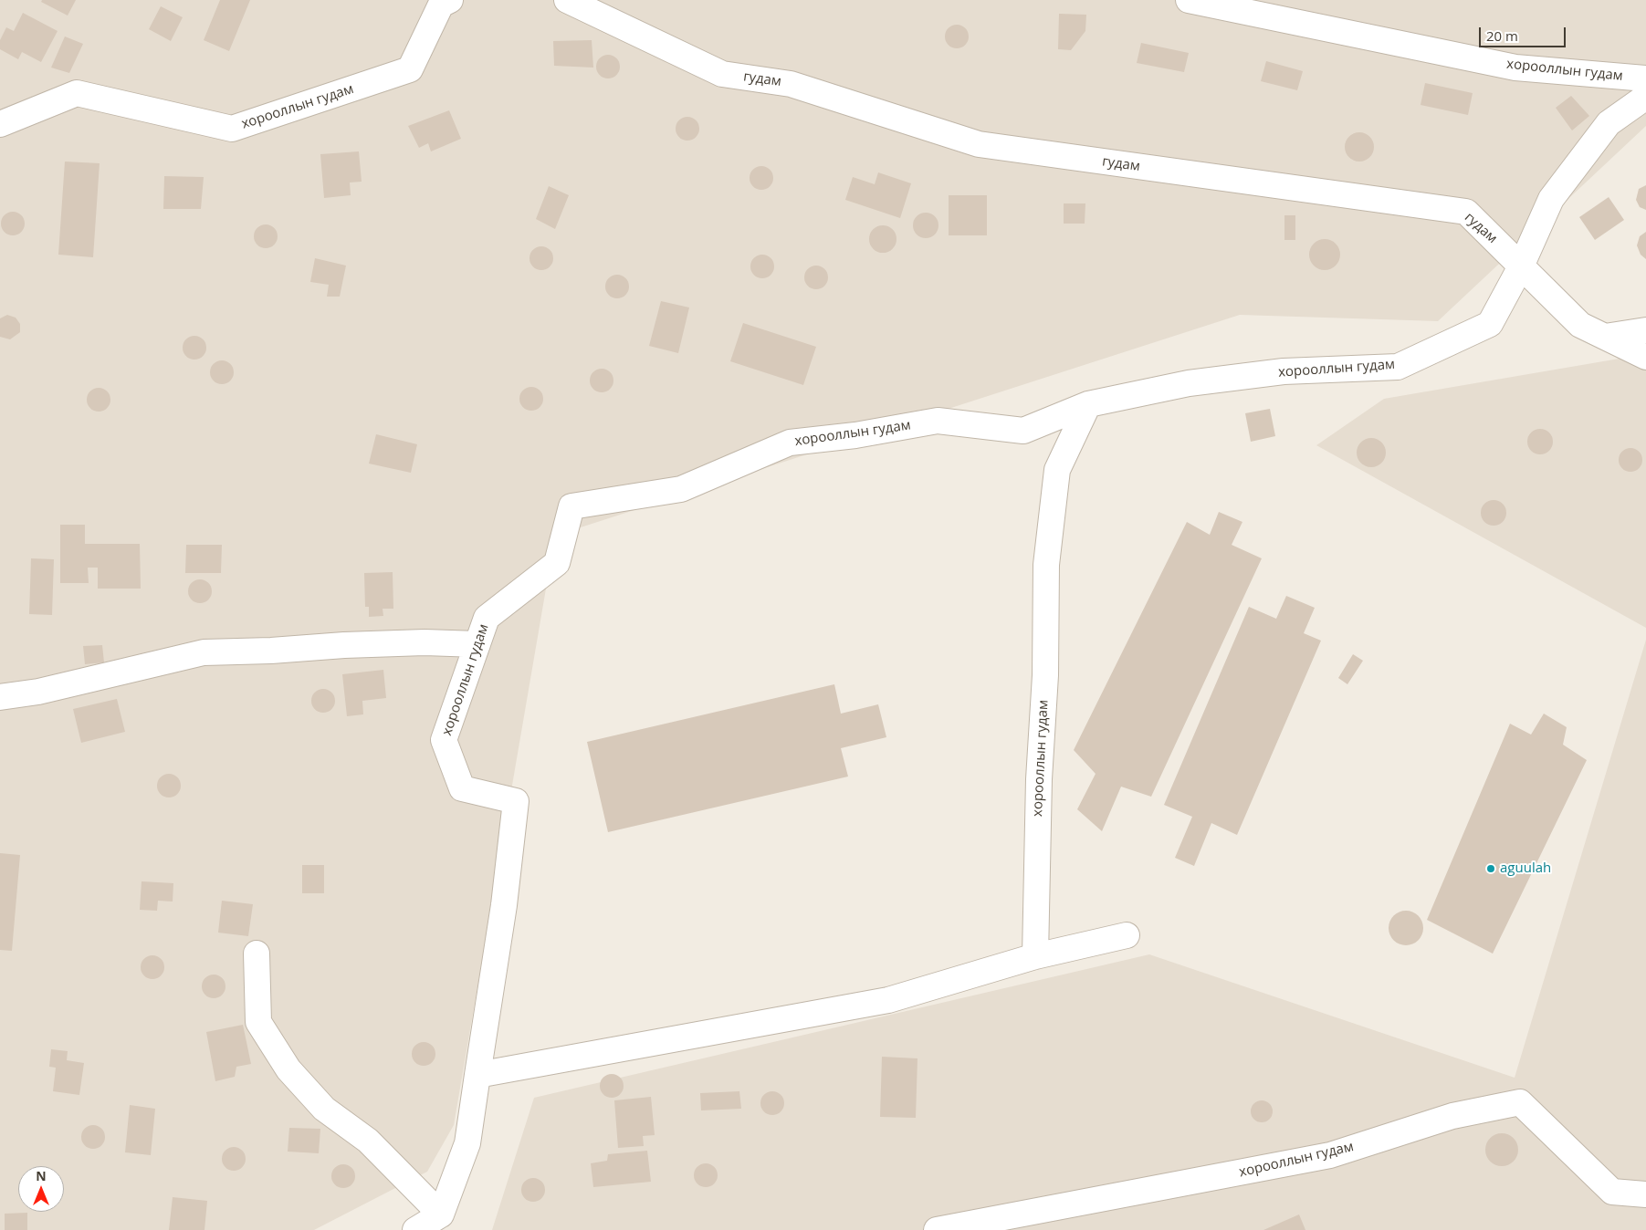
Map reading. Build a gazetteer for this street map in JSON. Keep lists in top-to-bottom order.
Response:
{
  "streets": {
    "street": ["хорооллын гудам", "гудам"]
  },
  "crossings": [
    ["хорооллын гудам", "гудам"]
  ],
  "places": ["aguulah"],
  "scale_bar": "20 m",
  "north": "top"
}
